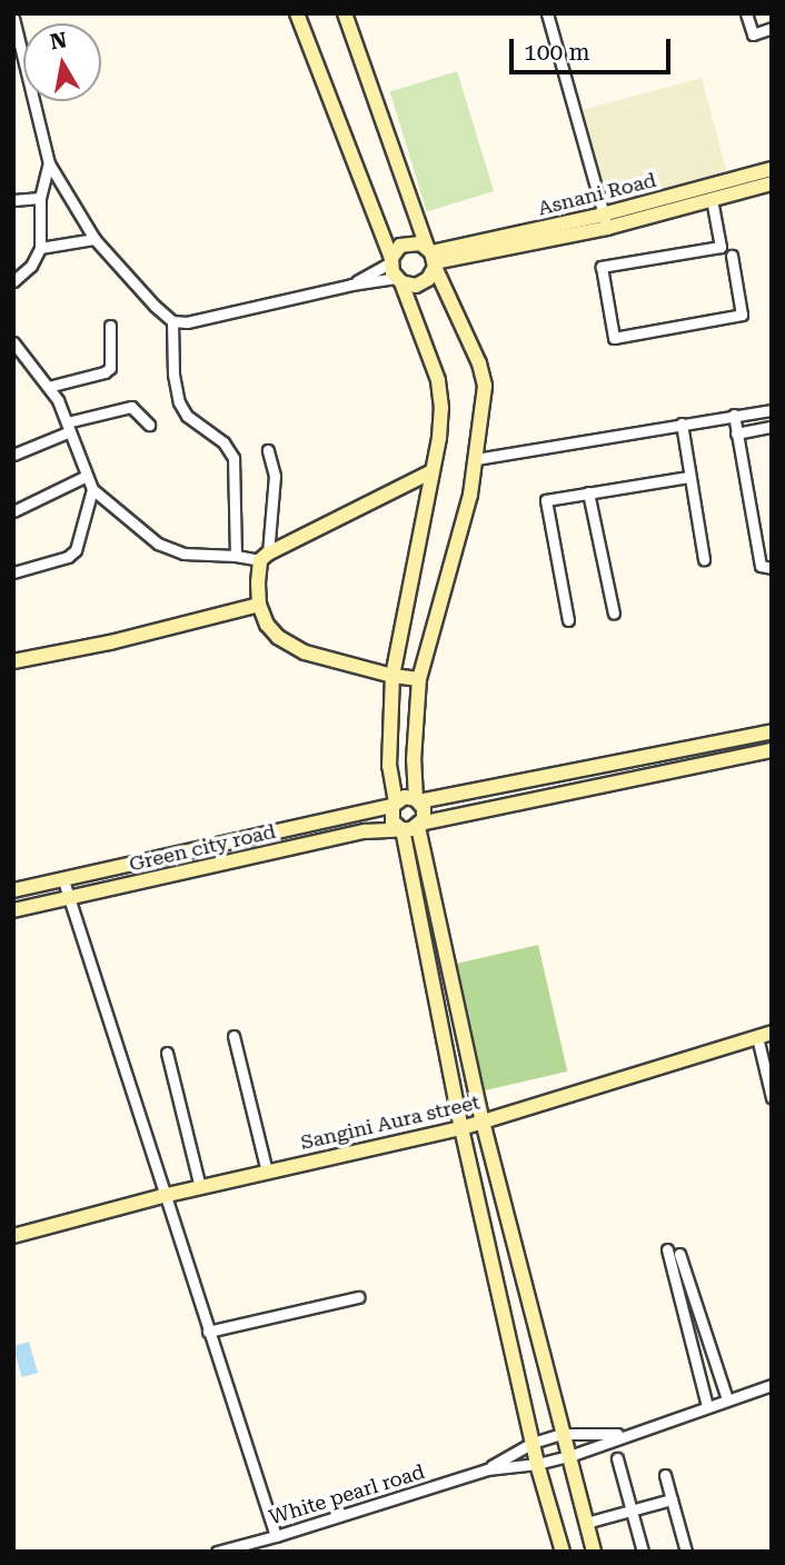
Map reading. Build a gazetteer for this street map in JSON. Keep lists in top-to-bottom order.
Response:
{
  "streets": {
    "street": [
      "Asnani Road",
      "Green city road",
      "Sangini Aura street",
      "White pearl road"
    ]
  },
  "scale_bar": "100 m",
  "north": "top"
}
